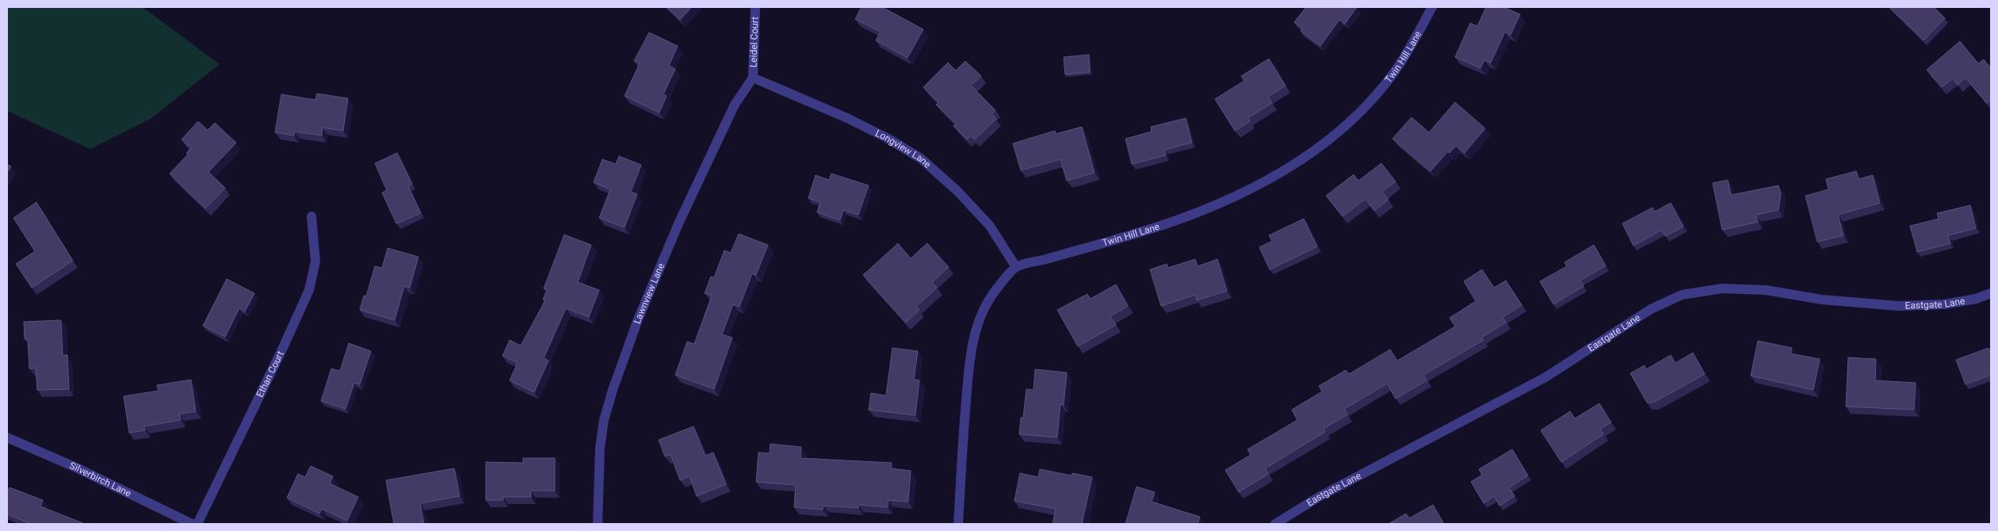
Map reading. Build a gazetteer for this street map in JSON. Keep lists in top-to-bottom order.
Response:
{
  "streets": {
    "street": [
      "Leidel Court",
      "Twin Hill Lane",
      "Longview Lane",
      "Lawnview Lane",
      "Eastgate Lane",
      "Ethan Court",
      "Silverbirch Lane"
    ]
  },
  "crossings": [
    ["Leidel Court", "Longview Lane"],
    ["Leidel Court", "Lawnview Lane"],
    ["Twin Hill Lane", "Longview Lane"],
    ["Longview Lane", "Lawnview Lane"]
  ]
}
